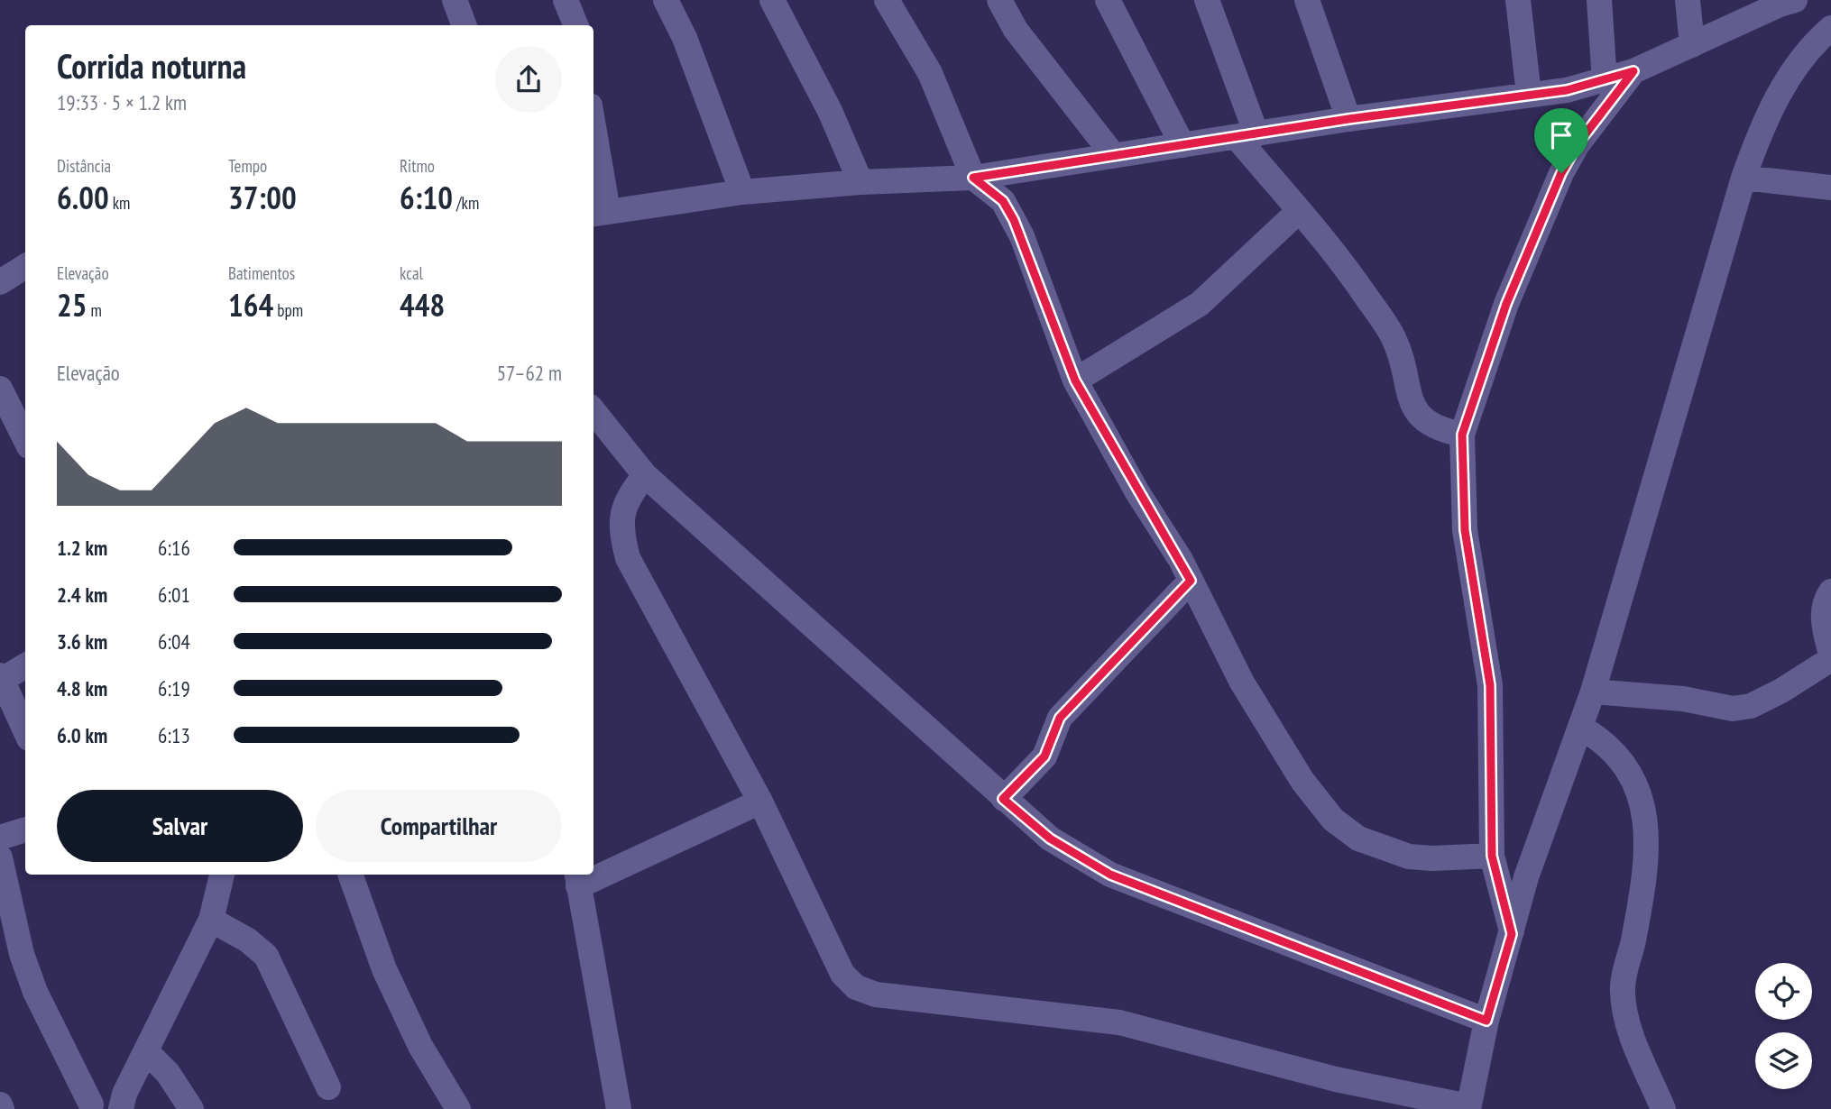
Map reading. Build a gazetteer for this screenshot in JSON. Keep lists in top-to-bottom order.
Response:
{
  "page": {
    "heading": ["Corrida noturna", "19:33 · 5 × 1.2 km"],
    "stats": [
      ["Distância", "6.00 km"],
      ["Tempo", "37:00"],
      ["Ritmo", "6:10 /km"],
      ["Elevação", "25 m"],
      ["Batimentos", "164 bpm"],
      ["kcal", "448"]
    ],
    "chart": ["Elevação", "57–62 m"],
    "list": [
      {
        "name": "1.2 km",
        "note": "6:16"
      },
      {
        "name": "2.4 km",
        "note": "6:01"
      },
      {
        "name": "3.6 km",
        "note": "6:04"
      },
      {
        "name": "4.8 km",
        "note": "6:19"
      },
      {
        "name": "6.0 km",
        "note": "6:13"
      }
    ],
    "buttons": ["Salvar", "Compartilhar"]
  }
}
